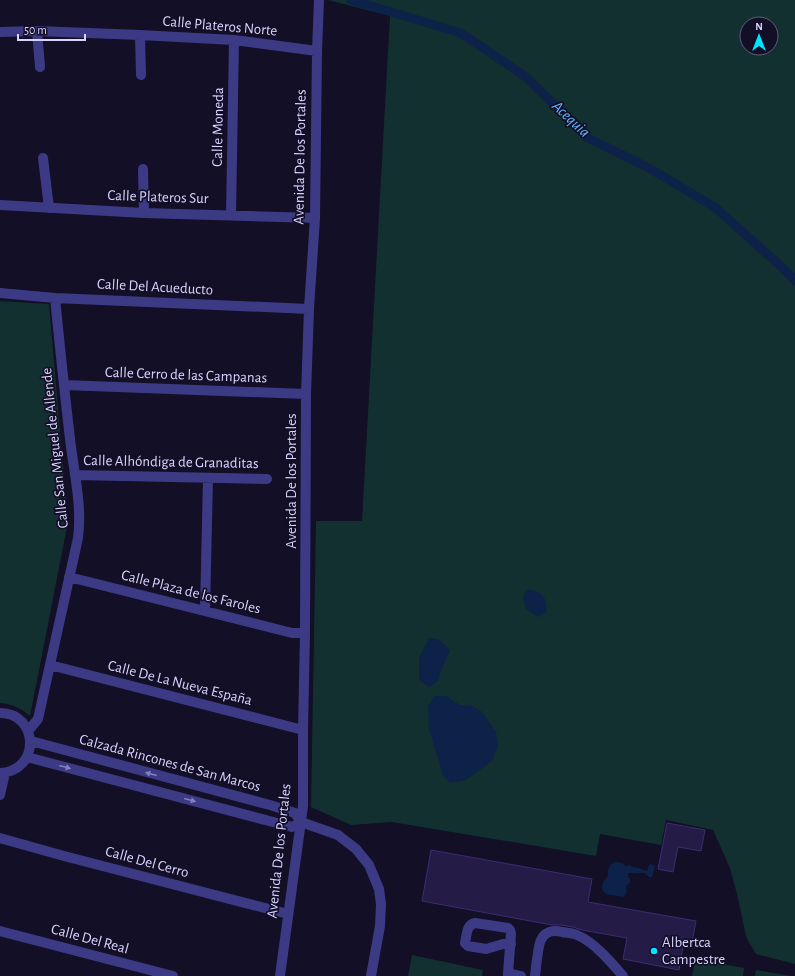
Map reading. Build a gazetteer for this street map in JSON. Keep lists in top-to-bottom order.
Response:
{
  "streets": {
    "street": [
      "Calle Plateros Norte",
      "Calle Moneda",
      "Avenida De los Portales",
      "Calle Plateros Sur",
      "Calle Del Acueducto",
      "Calle Cerro de las Campanas",
      "Calle San Miguel de Allende",
      "Calle Alhóndiga de Granaditas",
      "Calle Plaza de los Faroles",
      "Calle De La Nueva España",
      "Calzada Rincones de San Marcos",
      "Calle Del Cerro",
      "Calle Del Real"
    ]
  },
  "crossings": [
    ["Calle Plateros Norte", "Calle Moneda"],
    ["Calle Plateros Norte", "Avenida De los Portales"],
    ["Calle Moneda", "Calle Plateros Sur"],
    ["Avenida De los Portales", "Calle Plateros Sur"],
    ["Avenida De los Portales", "Calle Del Acueducto"],
    ["Avenida De los Portales", "Calle Cerro de las Campanas"],
    ["Avenida De los Portales", "Calle Plaza de los Faroles"],
    ["Avenida De los Portales", "Calle De La Nueva España"],
    ["Avenida De los Portales", "Calzada Rincones de San Marcos"],
    ["Avenida De los Portales", "Calle Del Cerro"],
    ["Calle Del Acueducto", "Calle San Miguel de Allende"],
    ["Calle Cerro de las Campanas", "Calle San Miguel de Allende"],
    ["Calle San Miguel de Allende", "Calle Alhóndiga de Granaditas"],
    ["Calle San Miguel de Allende", "Calle Plaza de los Faroles"],
    ["Calle San Miguel de Allende", "Calle De La Nueva España"]
  ],
  "water": ["Acequia"],
  "places": ["Albertca Campestre"],
  "scale_bar": "50 m",
  "north": "top"
}
